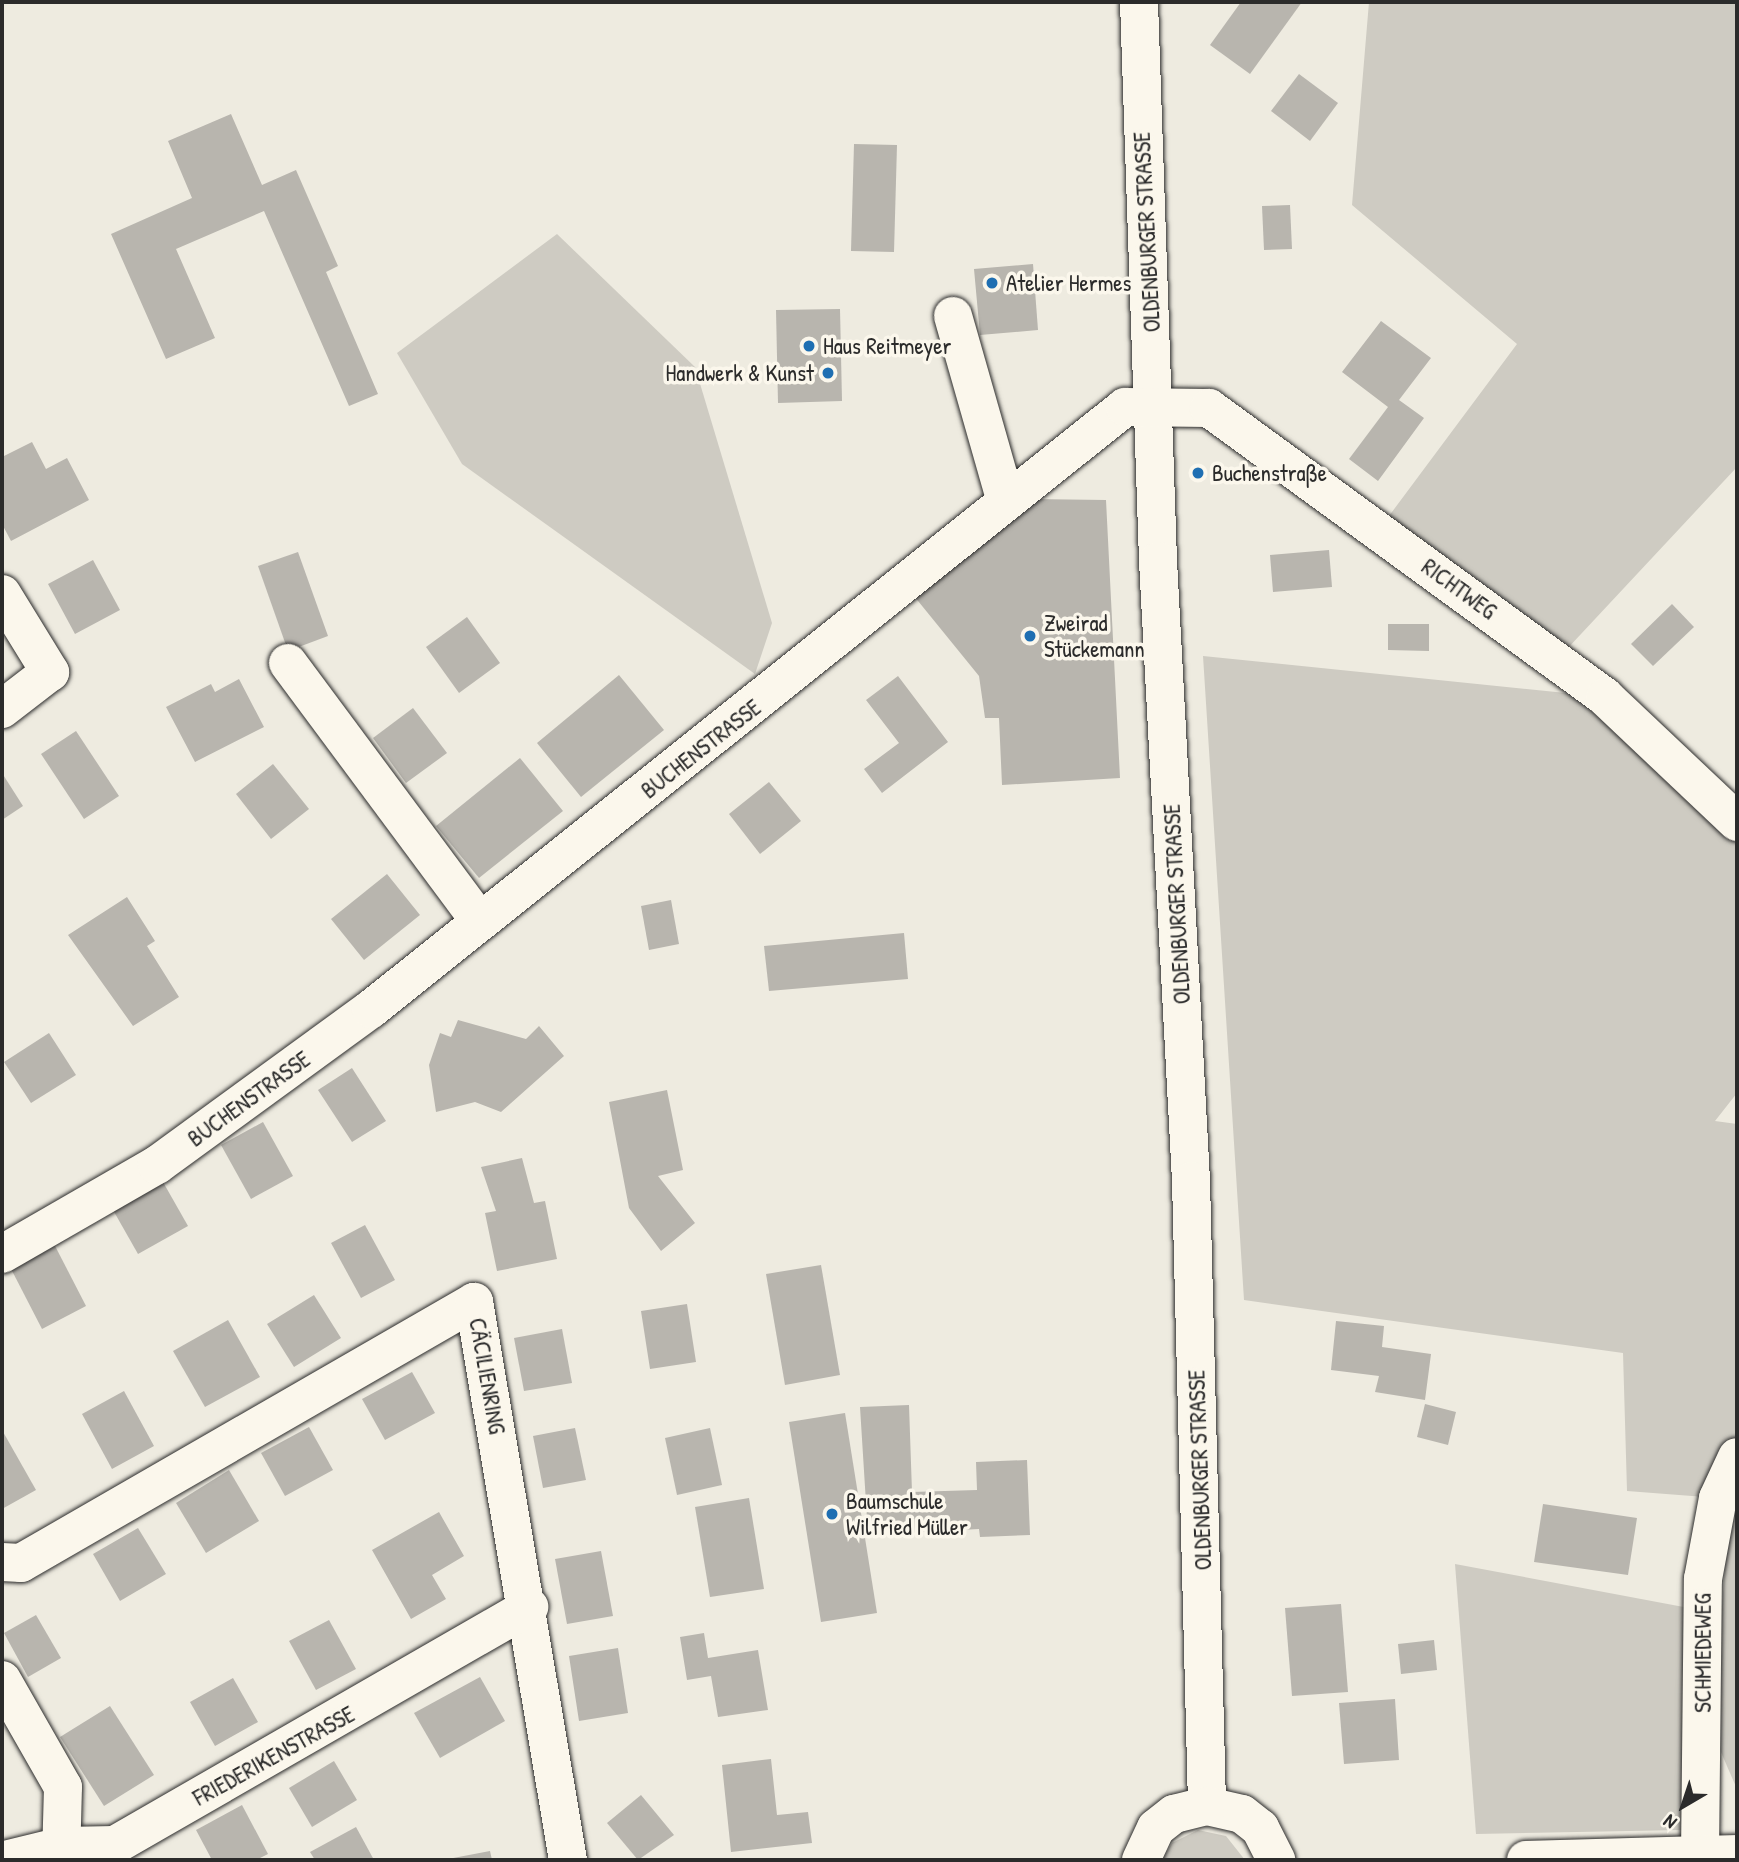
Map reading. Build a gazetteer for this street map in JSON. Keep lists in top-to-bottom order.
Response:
{
  "streets": {
    "street": [
      "OLDENBURGER STRASSE",
      "RICHTWEG",
      "BUCHENSTRASSE",
      "CÄCILIENRING",
      "SCHMIEDEWEG",
      "FRIEDERIKENSTRASSE"
    ]
  },
  "crossings": [
    ["OLDENBURGER STRASSE", "RICHTWEG"],
    ["OLDENBURGER STRASSE", "BUCHENSTRASSE"],
    ["RICHTWEG", "BUCHENSTRASSE"],
    ["CÄCILIENRING", "FRIEDERIKENSTRASSE"]
  ],
  "places": [
    "Atelier Hermes",
    "Haus Reitmeyer",
    "Handwerk & Kunst",
    "Buchenstraße",
    "Zweirad Stückemann",
    "Baumschule Wilfried Müller"
  ],
  "north": "bottom left"
}
